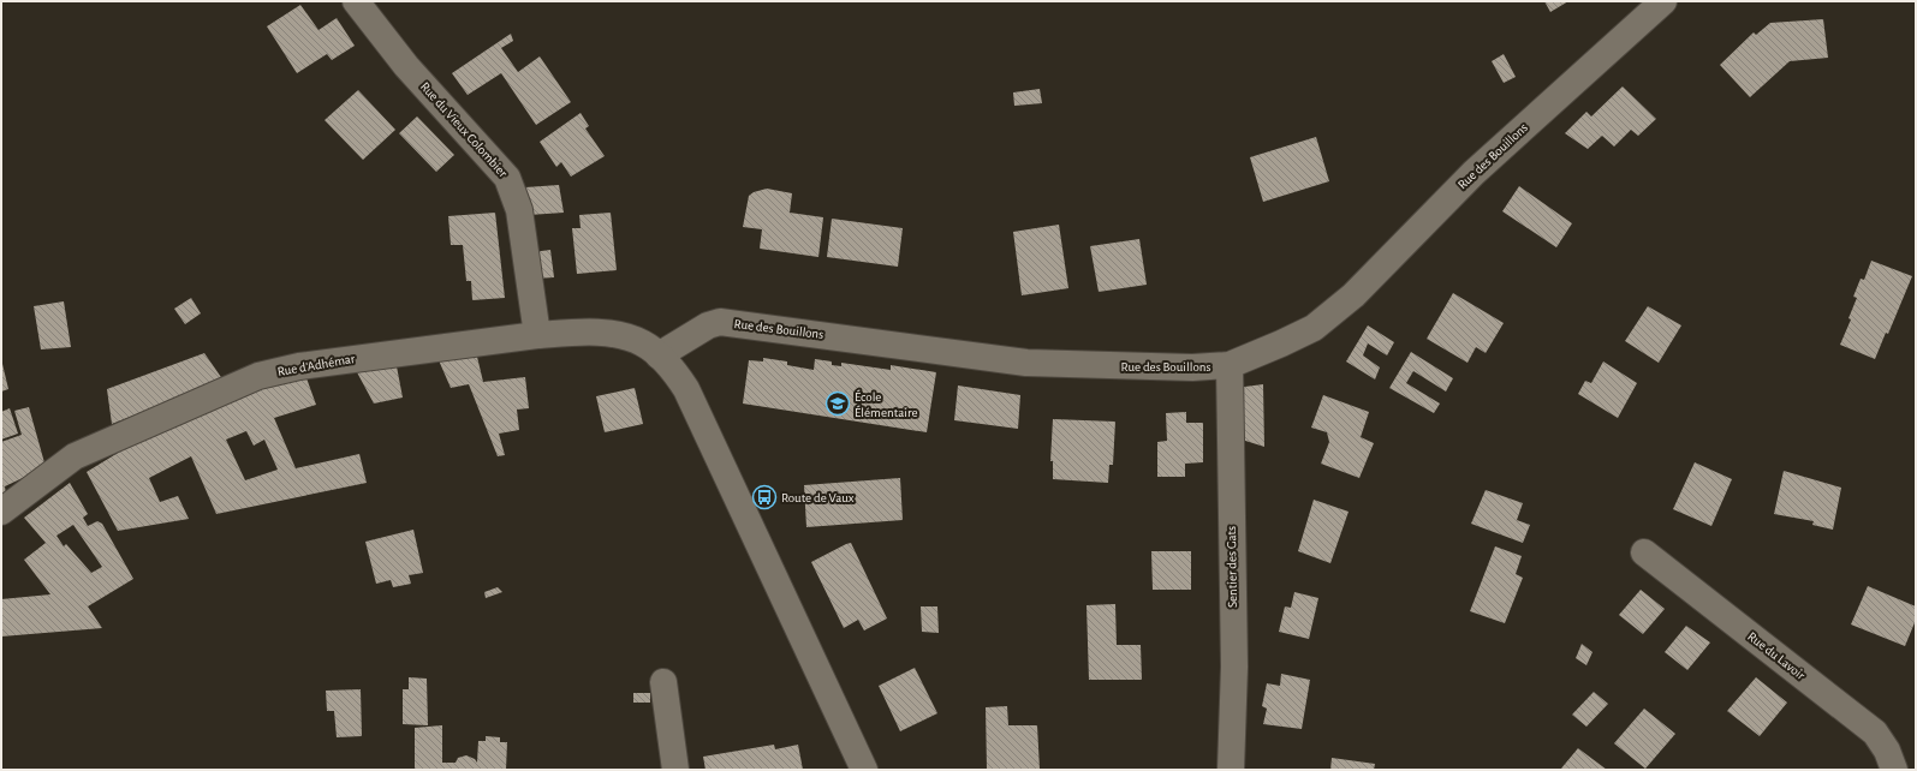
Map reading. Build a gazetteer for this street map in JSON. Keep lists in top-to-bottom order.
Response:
{
  "streets": {
    "street": [
      "Rue du Vieux Colombier",
      "Rue des Bouillons",
      "Rue d'Adhémar",
      "Sentier des Gats",
      "Rue du Lavoir"
    ]
  },
  "crossings": [
    ["Rue du Vieux Colombier", "Rue d'Adhémar"],
    ["Rue des Bouillons", "Rue d'Adhémar"],
    ["Rue des Bouillons", "Sentier des Gats"]
  ],
  "places": {
    "school or university": ["École Élémentaire"],
    "bus stop": ["Route de Vaux"]
  }
}
